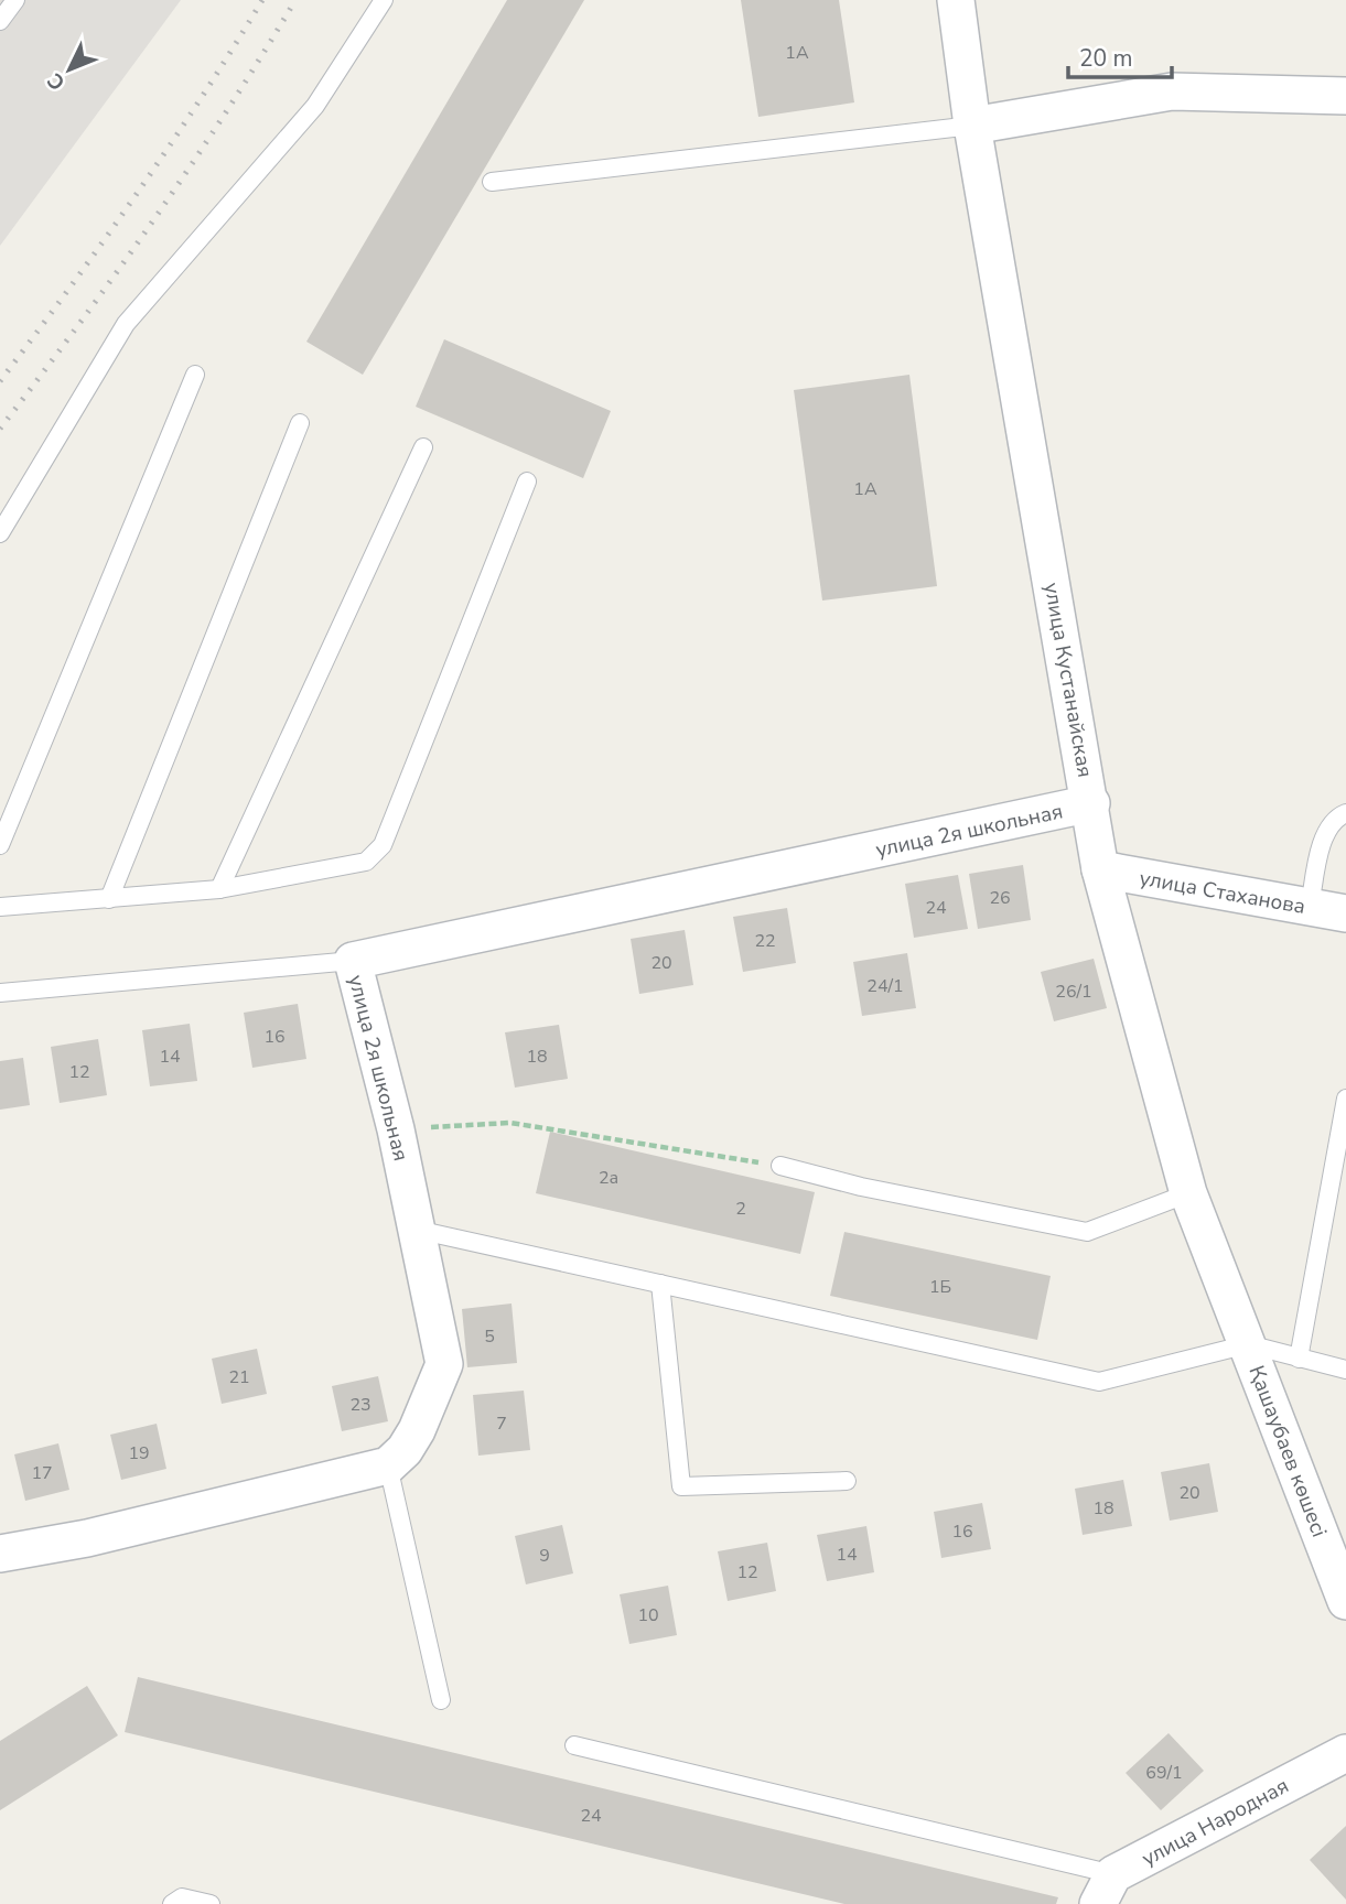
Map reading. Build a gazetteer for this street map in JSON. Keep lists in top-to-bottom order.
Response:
{
  "streets": {
    "street": [
      "улица Кустанайская",
      "улица 2я школьная",
      "улица Стаханова",
      "Қашаубаев көшесі",
      "улица Народная"
    ]
  },
  "crossings": [
    ["улица Кустанайская", "улица 2я школьная"],
    ["улица Кустанайская", "улица Стаханова"],
    ["улица Кустанайская", "Қашаубаев көшесі"]
  ],
  "house_numbers": [
    "1А",
    "1А",
    "26",
    "24",
    "22",
    "20",
    "24/1",
    "26/1",
    "16",
    "14",
    "18",
    "12",
    "2а",
    "2",
    "1Б",
    "5",
    "21",
    "23",
    "7",
    "19",
    "17",
    "20",
    "18",
    "16",
    "14",
    "9",
    "12",
    "10",
    "69/1",
    "24"
  ],
  "scale_bar": "20 m",
  "north": "bottom left"
}
